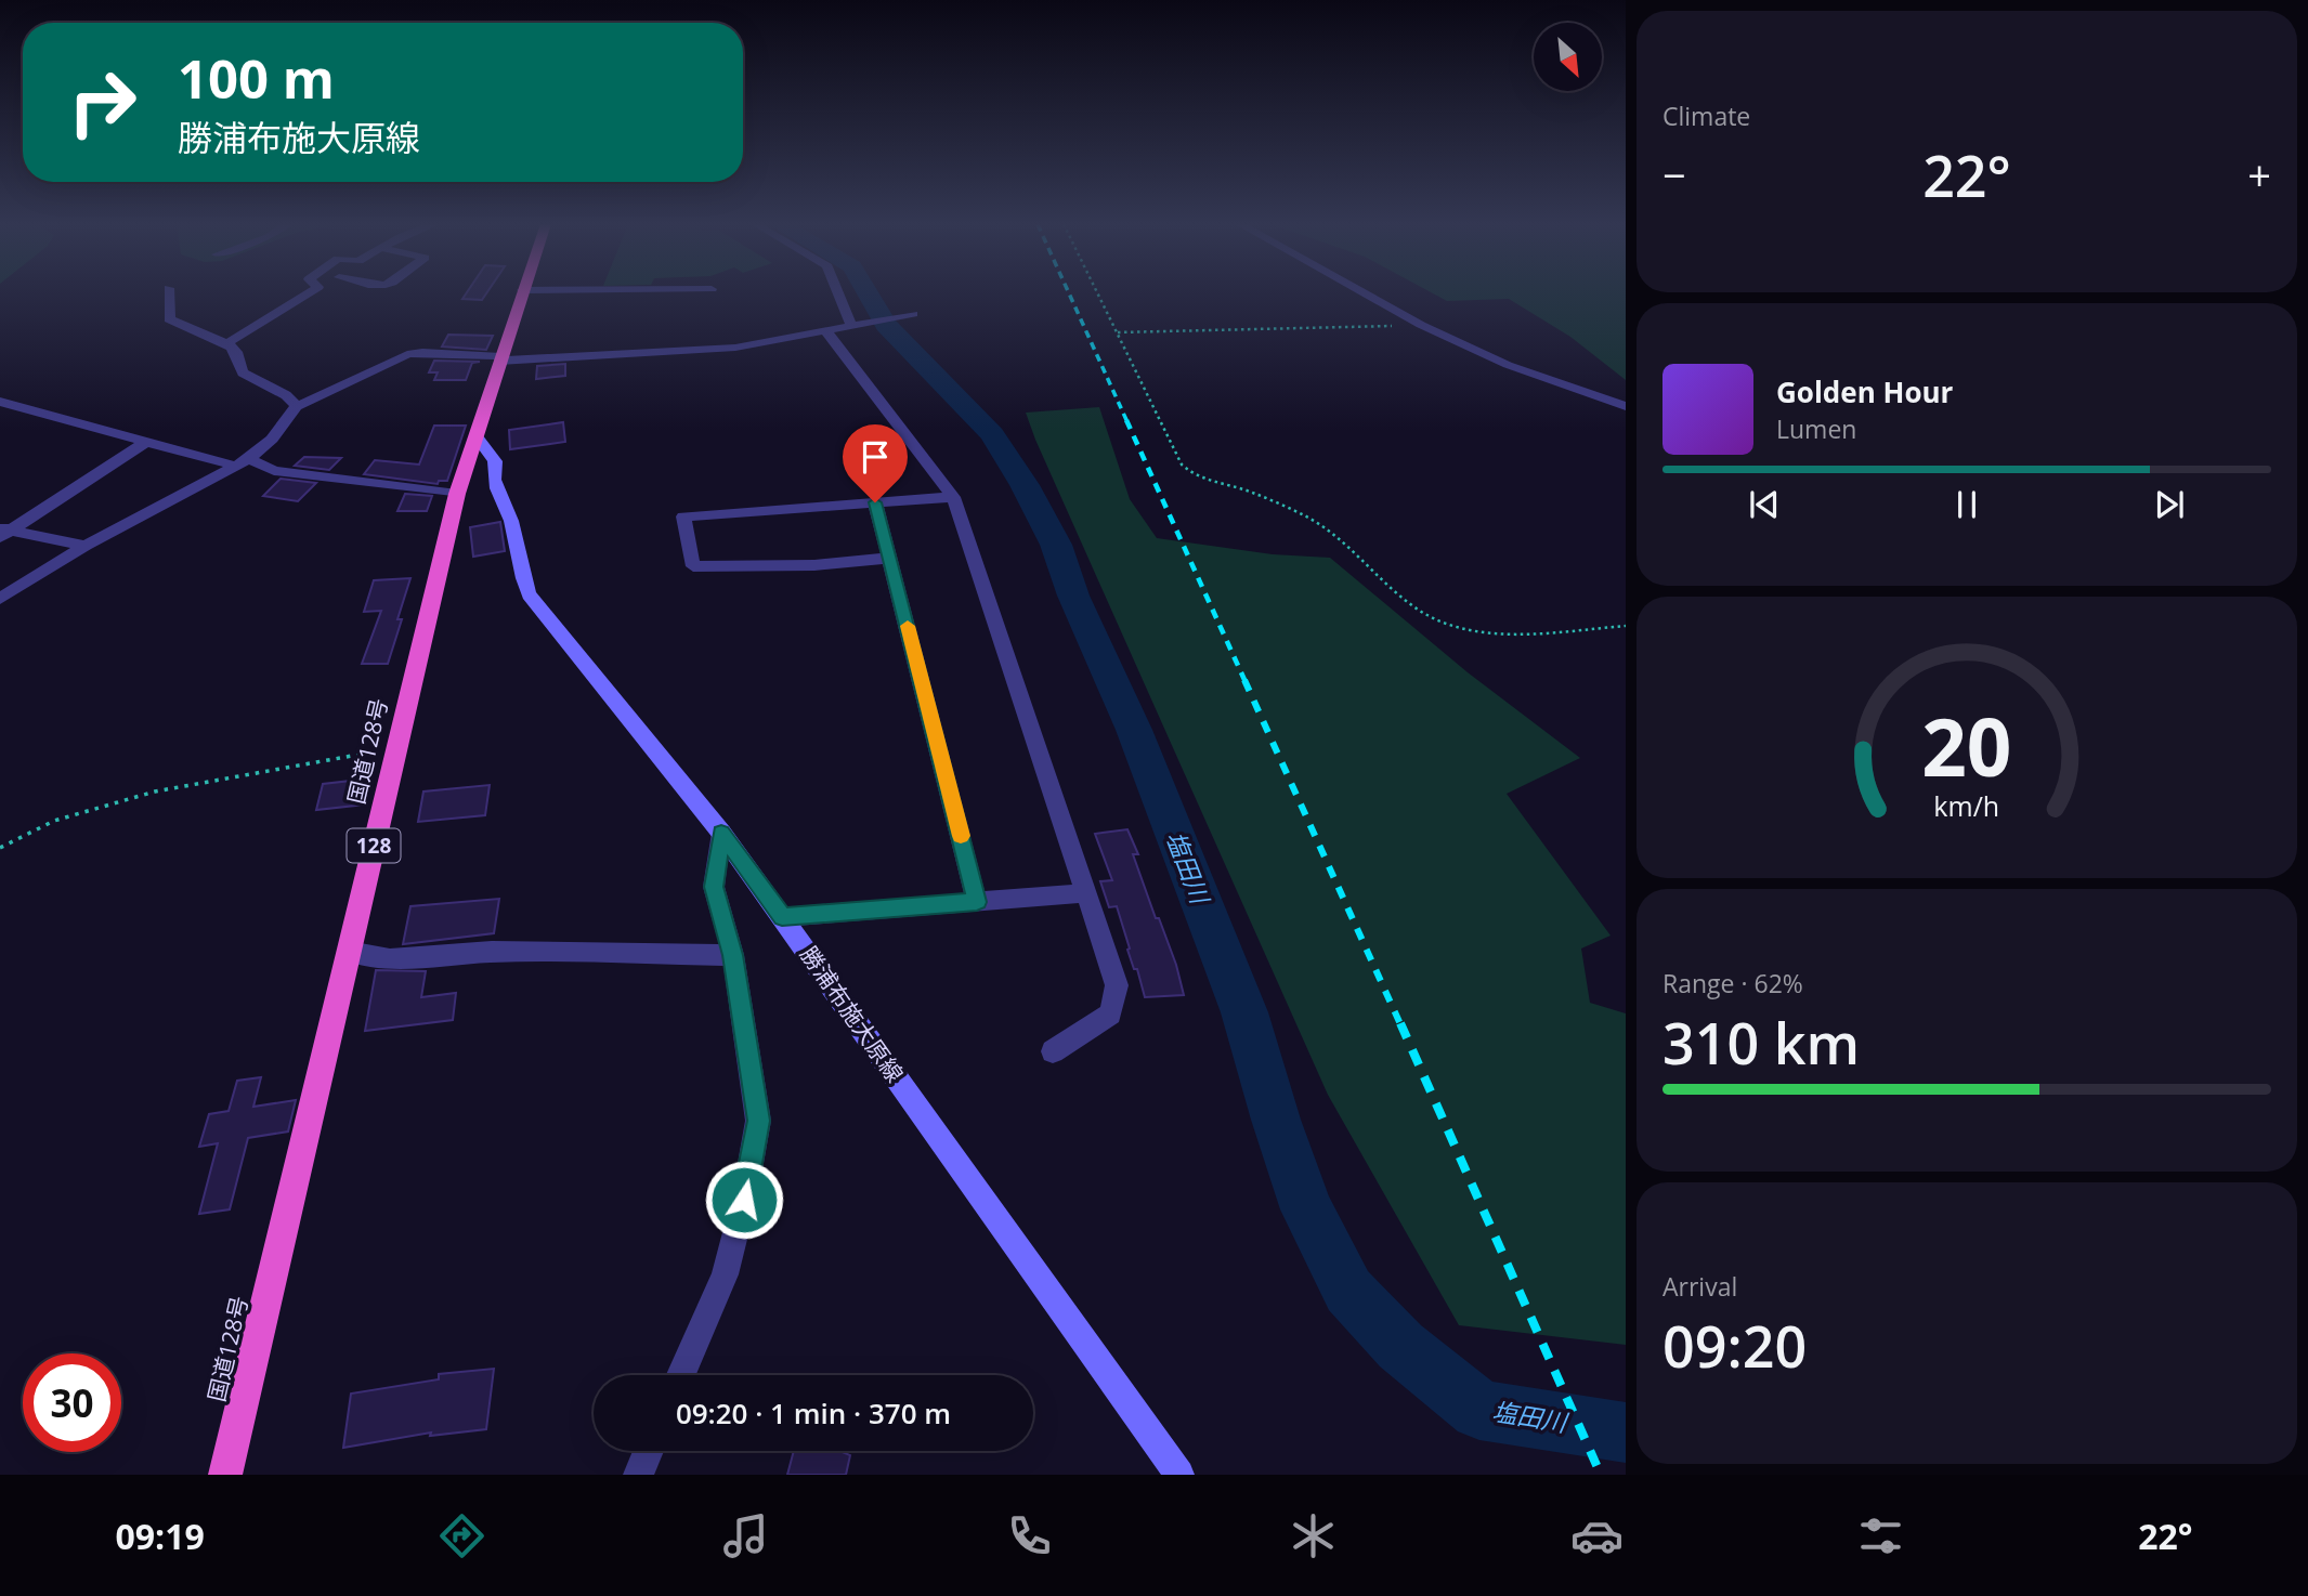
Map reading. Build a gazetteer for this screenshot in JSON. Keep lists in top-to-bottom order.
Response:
{
  "streets": {
    "highway": ["国道128号", "128"],
    "main road": ["勝浦布施大原線"]
  },
  "crossings": [
    ["国道128号", "勝浦布施大原線"]
  ],
  "water": ["塩田川"],
  "north": "bottom right",
  "page": {
    "tile": [
      "Climate",
      ["Range · 62%", "310 km"],
      ["Arrival", "09:20"]
    ],
    "turn": ["100 m", "勝浦布施大原線"],
    "heat": ["−", "22°", "+"],
    "song": ["Golden Hour", "Lumen"],
    "limit": "30",
    "trip": "09:20 · 1 min · 370 m",
    "tabs": ["09:19", "22°"],
    "gauge": ["20", "km/h"]
  }
}
